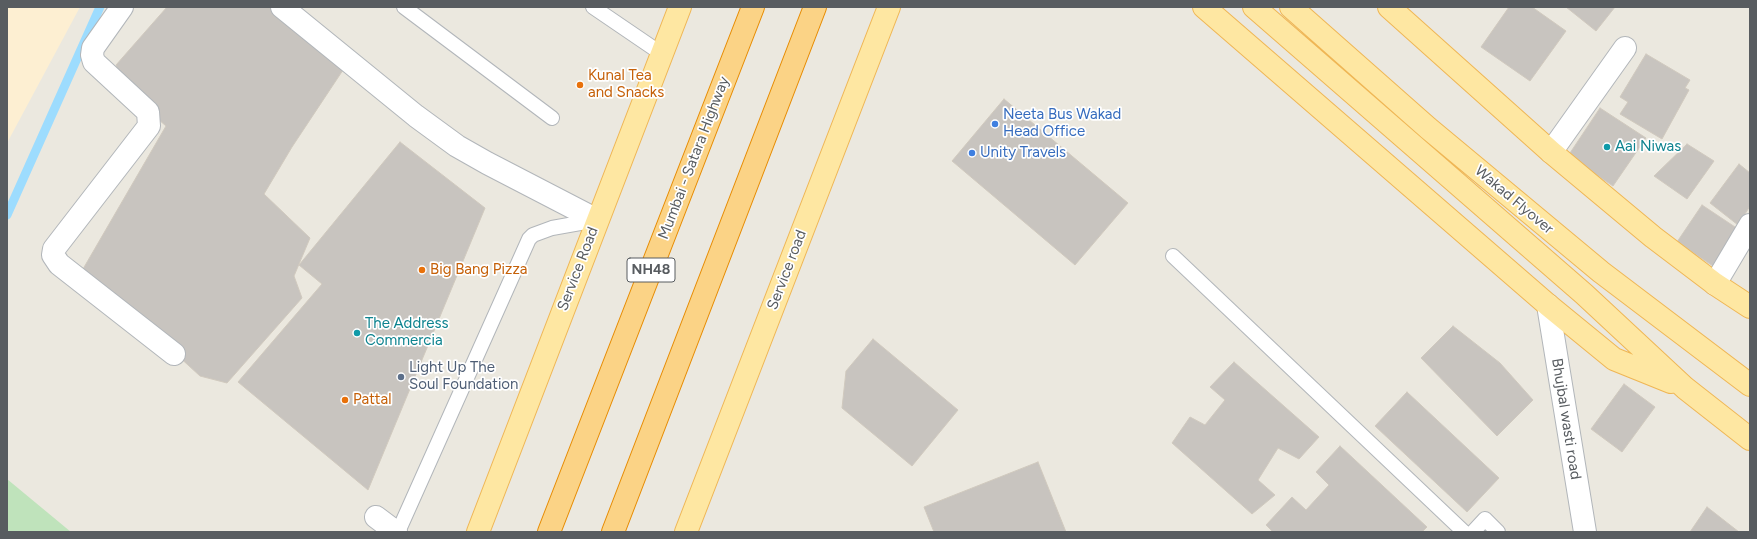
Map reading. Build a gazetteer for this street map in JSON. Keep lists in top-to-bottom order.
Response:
{
  "streets": {
    "highway": ["Mumbai - Satara Highway", "NH48"],
    "main road": ["Wakad Flyover", "Service Road", "Service road"],
    "street": ["Bhujbal wasti road"]
  },
  "places": [
    "Kunal Tea and Snacks",
    "Neeta Bus Wakad Head Office",
    "Aai Niwas",
    "Unity Travels",
    "Big Bang Pizza",
    "The Address Commercia",
    "Light Up The Soul Foundation",
    "Pattal"
  ]
}
